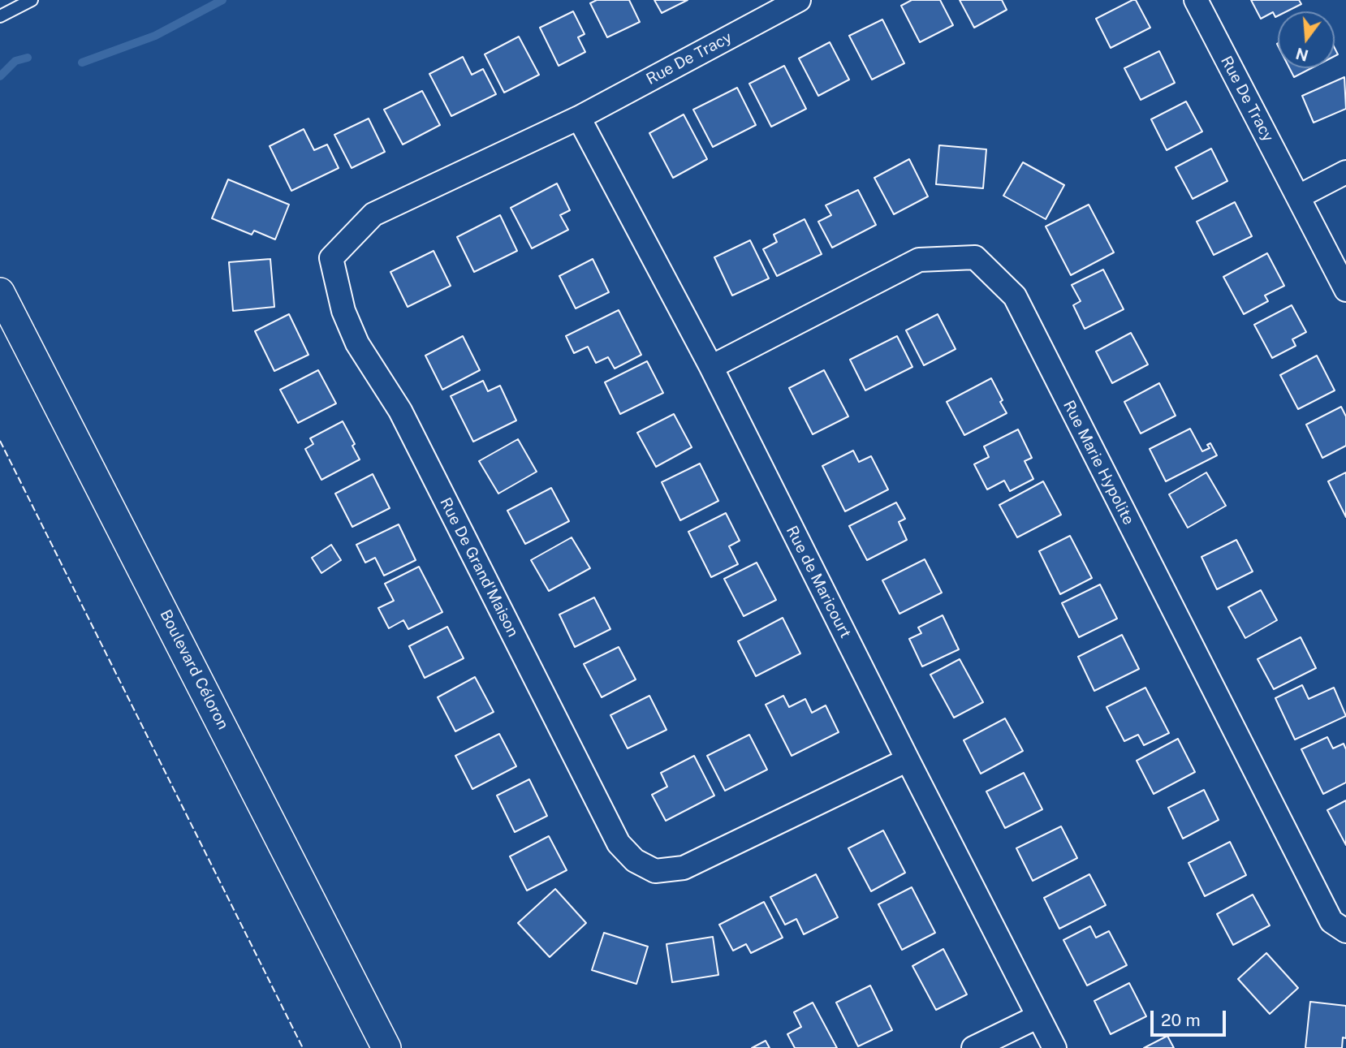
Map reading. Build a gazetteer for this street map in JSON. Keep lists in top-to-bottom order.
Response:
{
  "streets": {
    "street": [
      "Rue De Tracy",
      "Rue Marie Hypolite",
      "Rue De Grand'Maison",
      "Rue de Maricourt",
      "Boulevard Céloron"
    ]
  },
  "crossings": [
    ["Rue De Tracy", "Rue De Grand'Maison"],
    ["Rue De Tracy", "Rue de Maricourt"],
    ["Rue Marie Hypolite", "Rue de Maricourt"],
    ["Rue De Grand'Maison", "Rue de Maricourt"]
  ],
  "scale_bar": "20 m",
  "north": "bottom"
}
